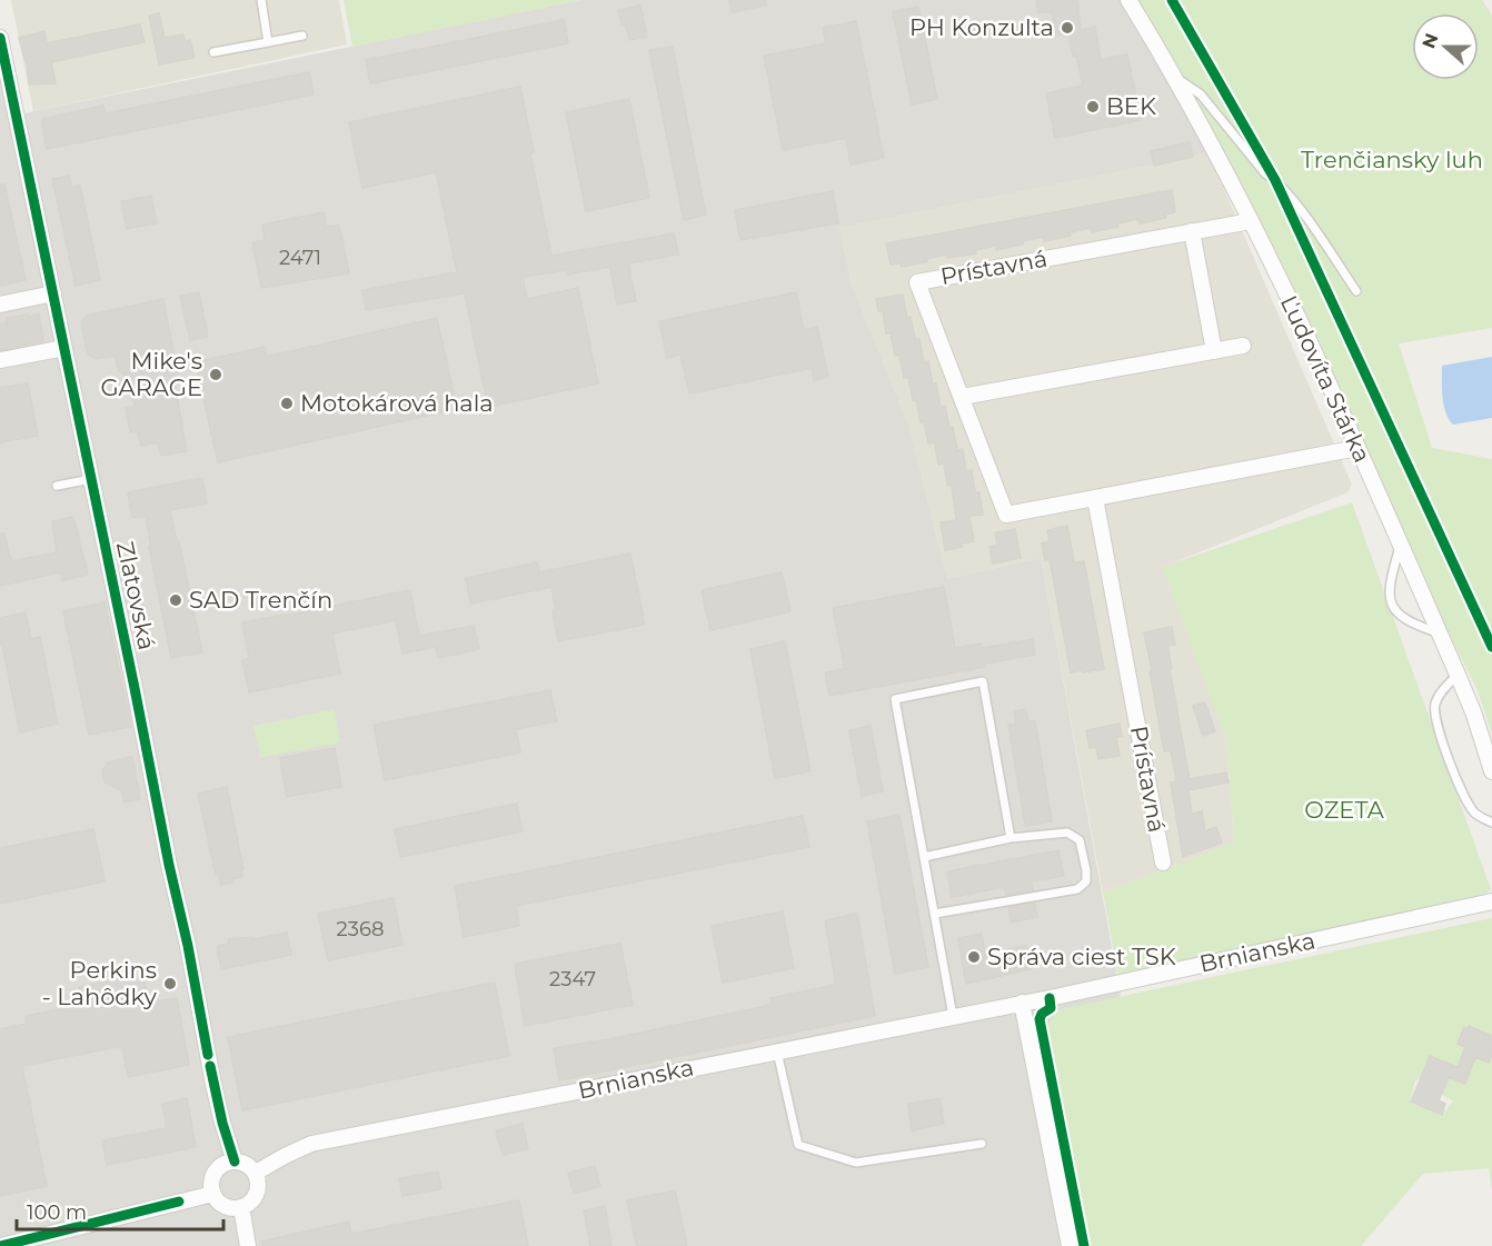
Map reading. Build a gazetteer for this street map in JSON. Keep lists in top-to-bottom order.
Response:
{
  "streets": {
    "street": [
      "Prístavná",
      "Ľudovíta Stárka",
      "Zlatovská",
      "Brnianska"
    ]
  },
  "crossings": [
    ["Prístavná", "Ľudovíta Stárka"],
    ["Zlatovská", "Brnianska"]
  ],
  "parks": ["Trenčiansky luh", "OZETA"],
  "places": [
    "PH Konzulta",
    "BEK",
    "Mike's GARAGE",
    "Motokárová hala",
    "SAD Trenčín",
    "Správa ciest TSK",
    "Perkins - Lahôdky"
  ],
  "house_numbers": ["2471", "2368", "2347"],
  "scale_bar": "100 m",
  "north": "left"
}
